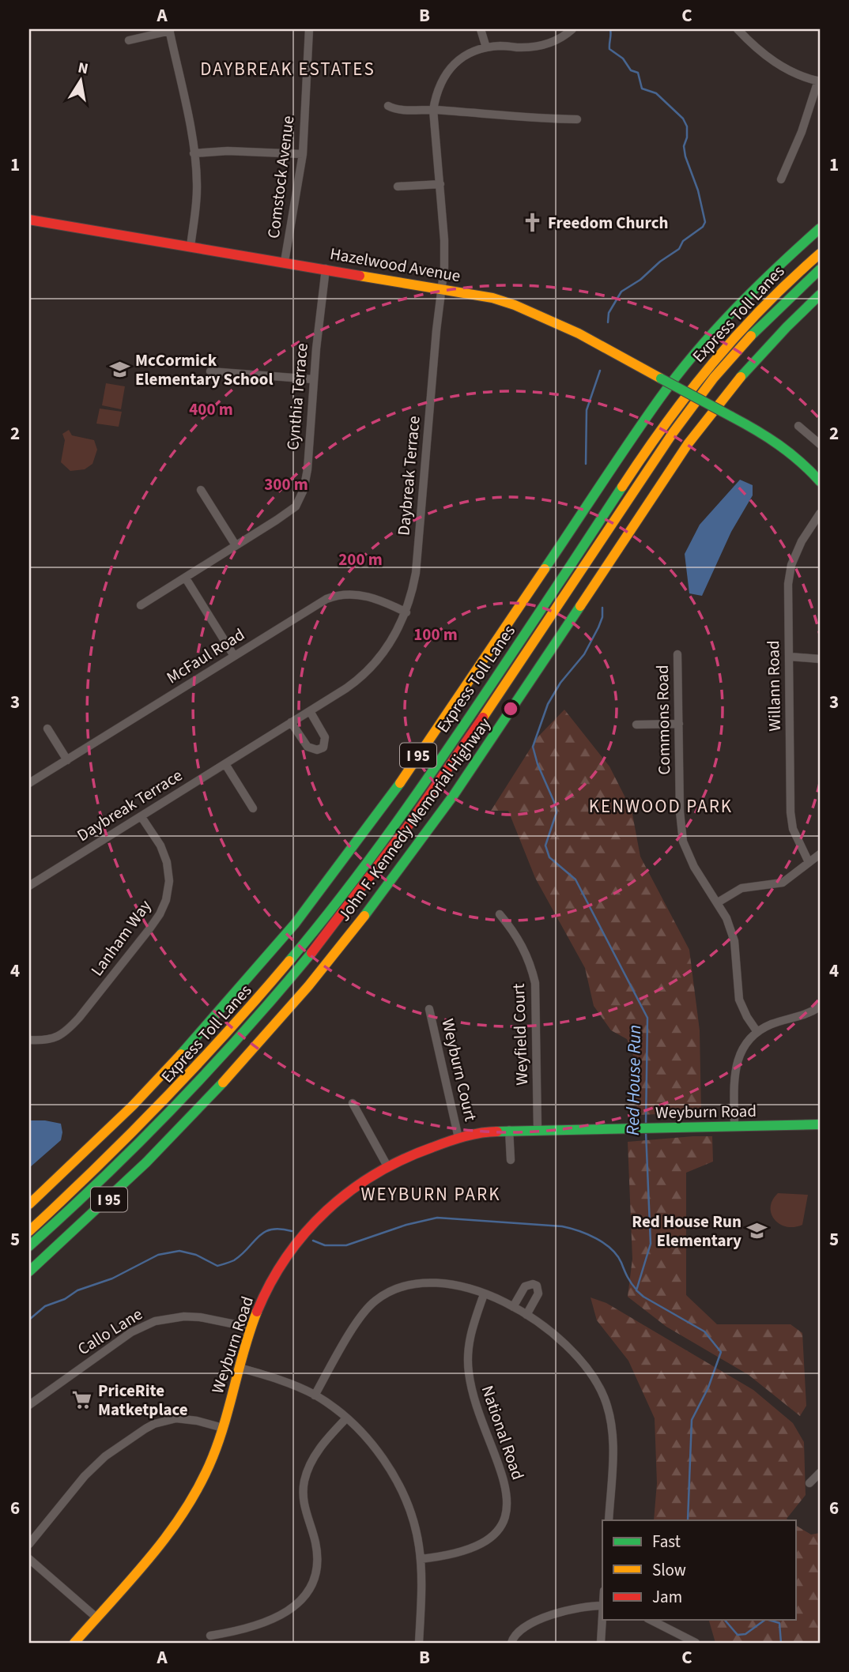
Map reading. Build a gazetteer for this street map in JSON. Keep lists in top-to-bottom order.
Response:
{
  "streets": {
    "main road": [
      "Hazelwood Avenue",
      "Express Toll Lanes",
      "I 95",
      "John F. Kennedy Memorial Highway",
      "Weyburn Road"
    ],
    "street": [
      "Comstock Avenue",
      "Cynthia Terrace",
      "Daybreak Terrace",
      "McFaul Road",
      "Willann Road",
      "Commons Road",
      "Lanham Way",
      "Weyfield Court",
      "Weyburn Court",
      "Callo Lane",
      "National Road"
    ]
  },
  "crossings": [
    ["Comstock Avenue", "Hazelwood Avenue"],
    ["Hazelwood Avenue", "Cynthia Terrace"],
    ["Hazelwood Avenue", "Daybreak Terrace"],
    ["Daybreak Terrace", "McFaul Road"],
    ["Daybreak Terrace", "Lanham Way"],
    ["Weyfield Court", "Weyburn Road"],
    ["Weyburn Court", "Weyburn Road"],
    ["Weyburn Road", "Callo Lane"]
  ],
  "districts": ["DAYBREAK ESTATES", "KENWOOD PARK", "WEYBURN PARK"],
  "water": ["Red House Run"],
  "places": {
    "church": ["Freedom Church"],
    "school or university": ["McCormick Elementary School", "Red House Run Elementary"],
    "supermarket": ["PriceRite Matketplace"]
  },
  "legend": ["Fast", "Slow", "Jam"],
  "north": "top",
  "grid": {
    "columns": ["A", "B", "C"],
    "rows": [
      "1",
      "2",
      "3",
      "4",
      "5",
      "6"
    ]
  },
  "rings": [
    "400 m",
    "300 m",
    "200 m",
    "100 m"
  ]
}
